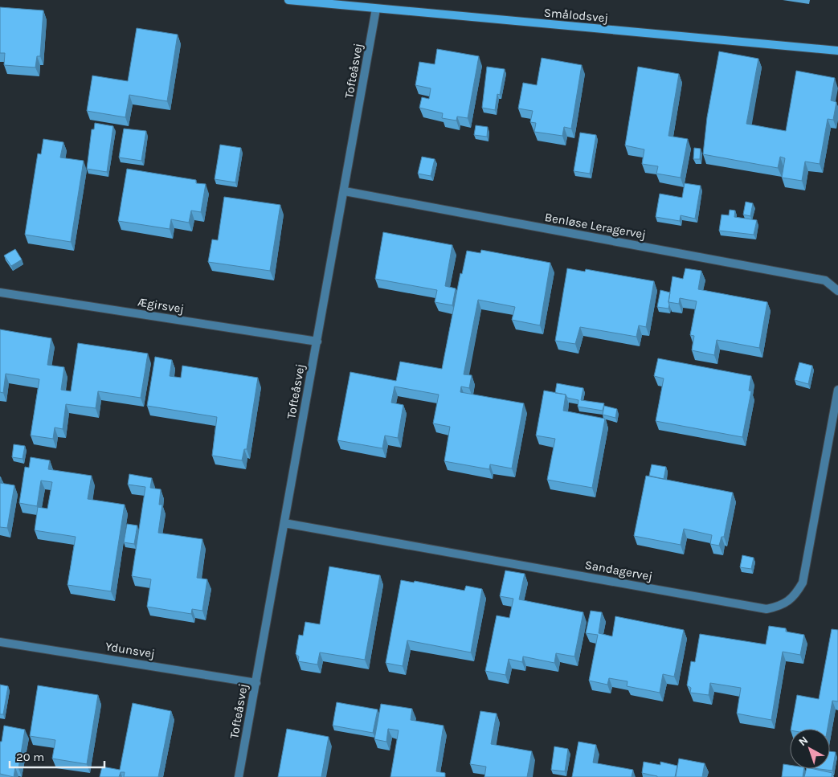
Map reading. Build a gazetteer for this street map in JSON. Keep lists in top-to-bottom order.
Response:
{
  "streets": {
    "street": [
      "Smålodsvej",
      "Tofteåsvej",
      "Benløse Leragervej",
      "Ægirsvej",
      "Sandagervej",
      "Ydunsvej"
    ]
  },
  "crossings": [
    ["Smålodsvej", "Tofteåsvej"],
    ["Tofteåsvej", "Benløse Leragervej"],
    ["Tofteåsvej", "Ægirsvej"],
    ["Tofteåsvej", "Sandagervej"],
    ["Tofteåsvej", "Ydunsvej"]
  ],
  "scale_bar": "20 m",
  "north": "top left"
}
